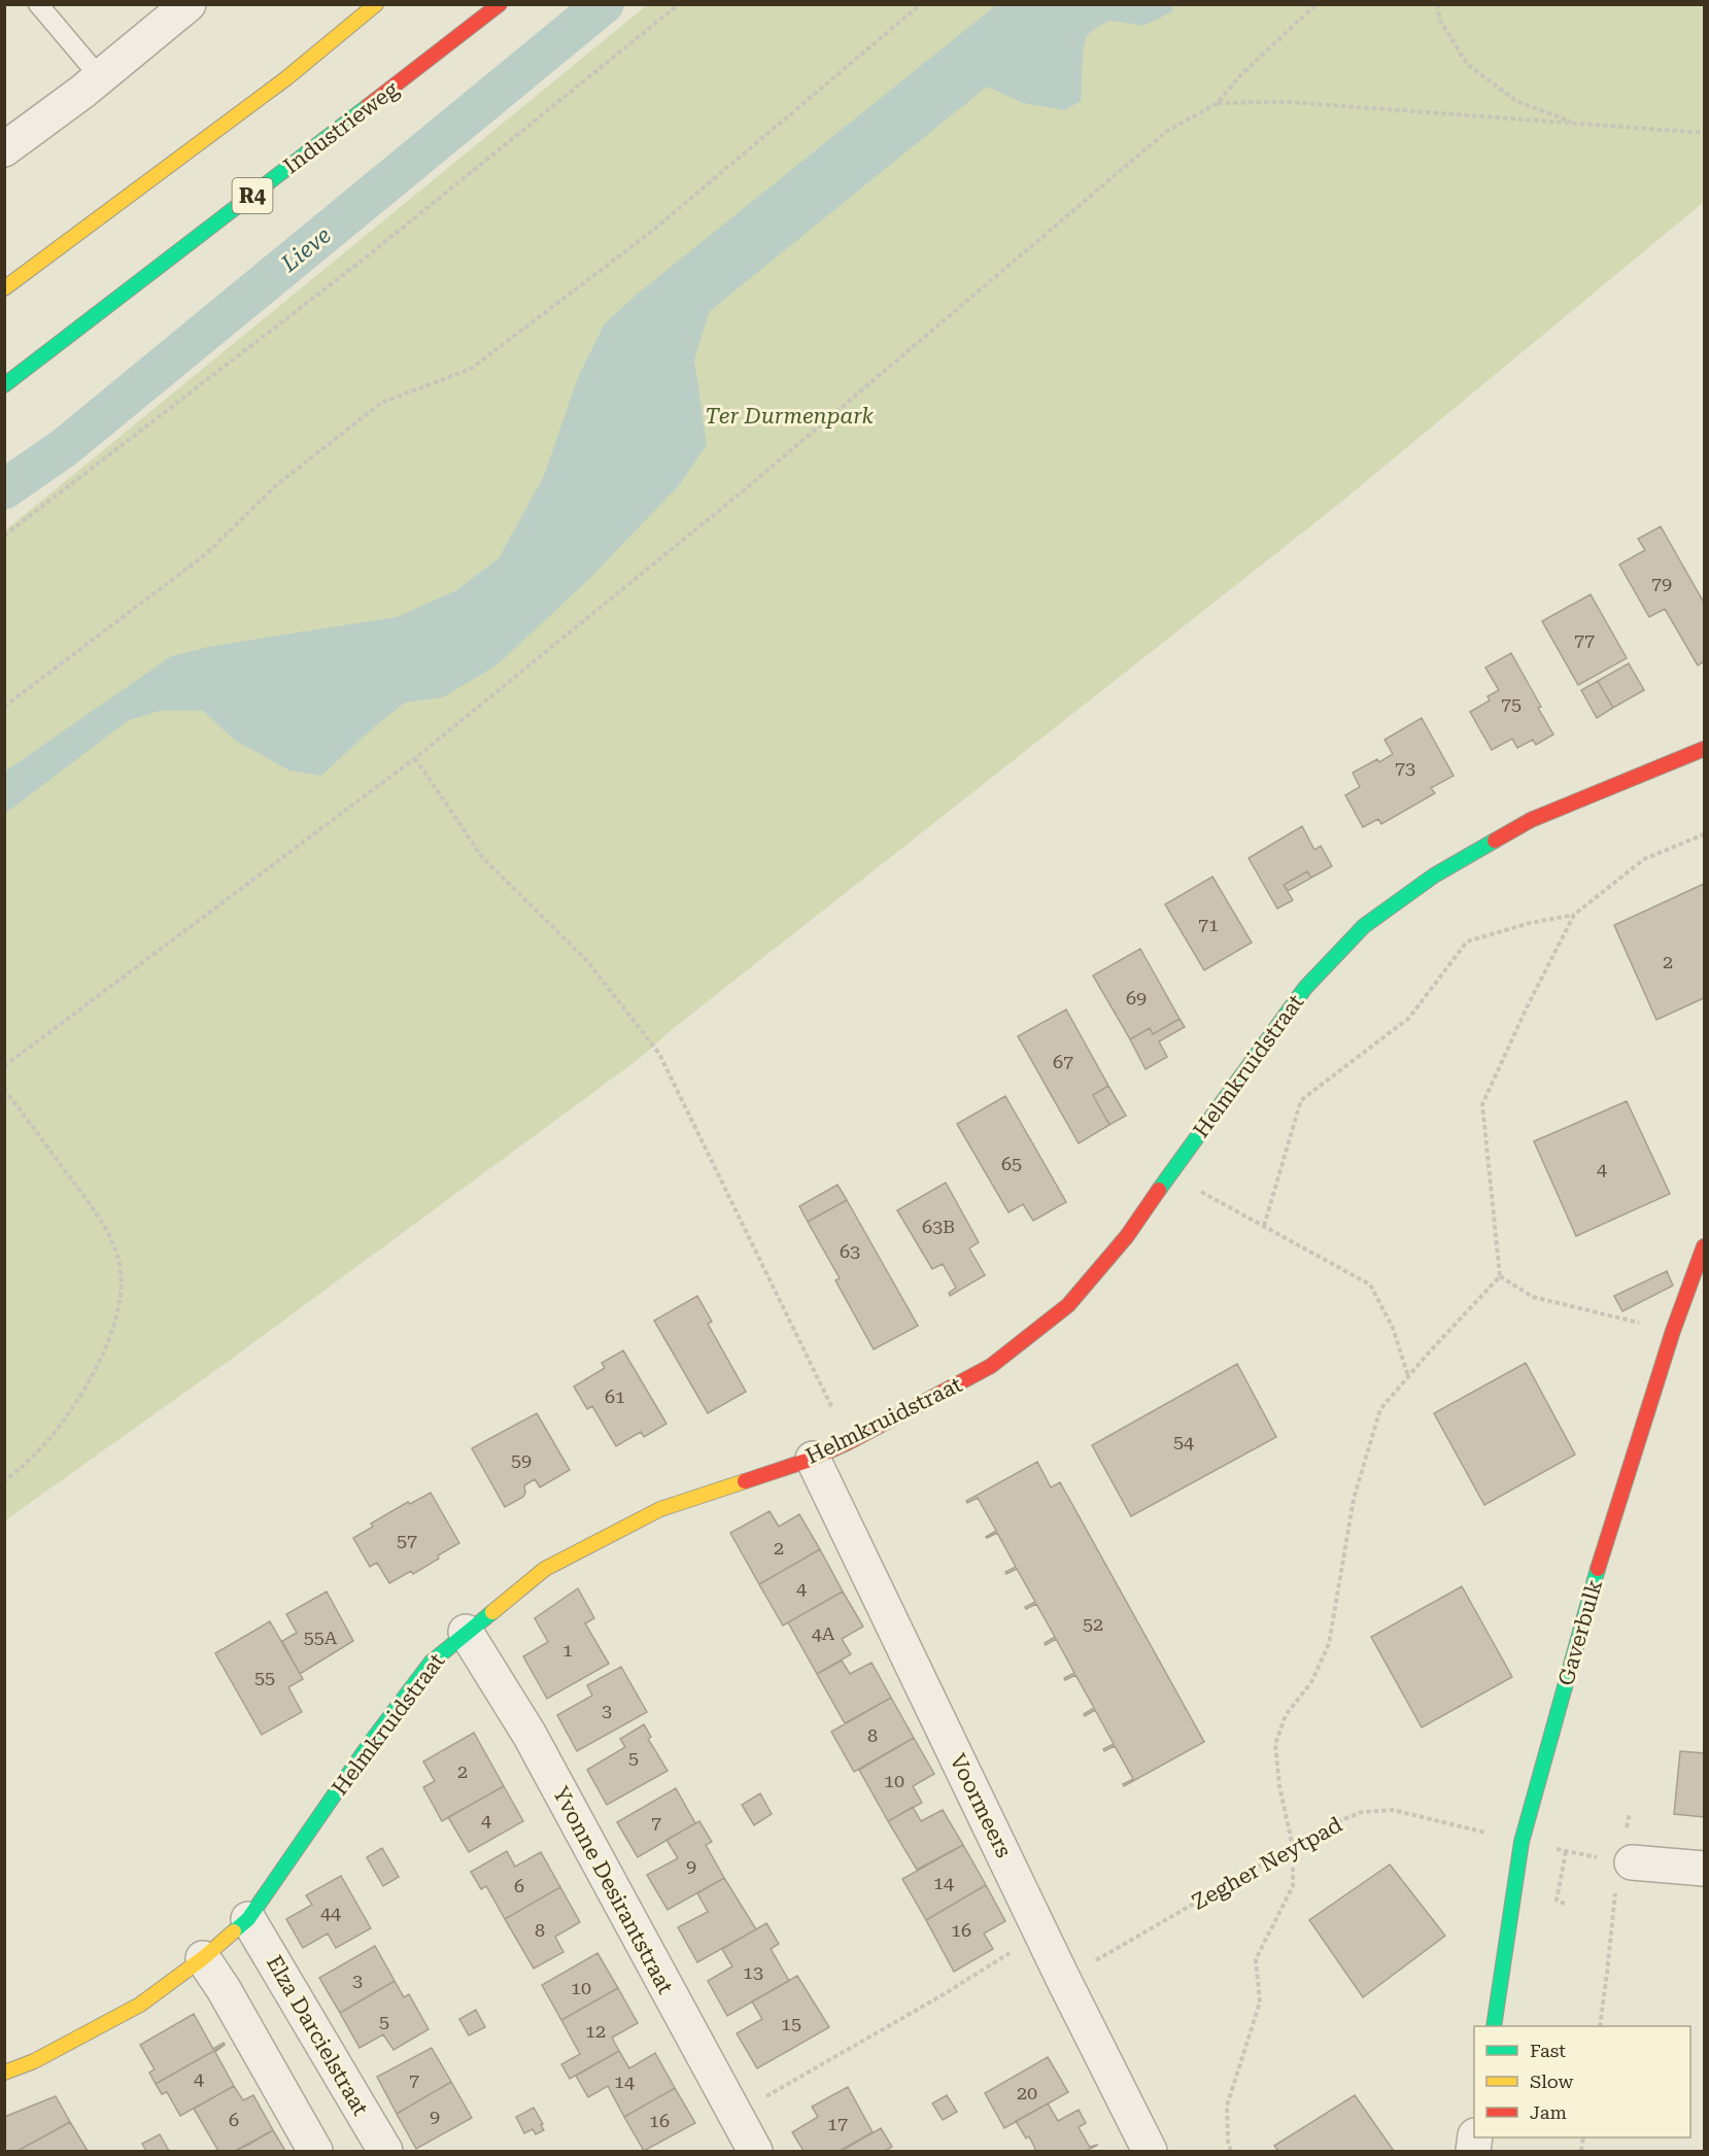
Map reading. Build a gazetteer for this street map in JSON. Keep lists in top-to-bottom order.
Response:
{
  "streets": {
    "main road": [
      "Industrieweg",
      "R4",
      "Helmkruidstraat",
      "Gaverbulk"
    ],
    "street": ["Voormeers", "Yvonne Desirantstraat", "Elza Darcielstraat"],
    "path": ["Zegher Neytpad"]
  },
  "crossings": [
    ["Helmkruidstraat", "Voormeers"],
    ["Helmkruidstraat", "Yvonne Desirantstraat"],
    ["Helmkruidstraat", "Elza Darcielstraat"],
    ["Gaverbulk", "Zegher Neytpad"],
    ["Voormeers", "Zegher Neytpad"]
  ],
  "water": ["Lieve"],
  "parks": ["Ter Durmenpark"],
  "house_numbers": [
    "79",
    "77",
    "75",
    "73",
    "71",
    "2",
    "69",
    "67",
    "65",
    "4",
    "63B",
    "63",
    "61",
    "54",
    "59",
    "57",
    "2",
    "4",
    "52",
    "4A",
    "55A",
    "1",
    "55",
    "3",
    "8",
    "5",
    "2",
    "10",
    "4",
    "7",
    "9",
    "14",
    "6",
    "44",
    "8",
    "16",
    "13",
    "3",
    "10",
    "5",
    "15",
    "12",
    "4",
    "7",
    "14",
    "20",
    "9",
    "6",
    "16",
    "17"
  ],
  "legend": ["Fast", "Slow", "Jam"]
}
